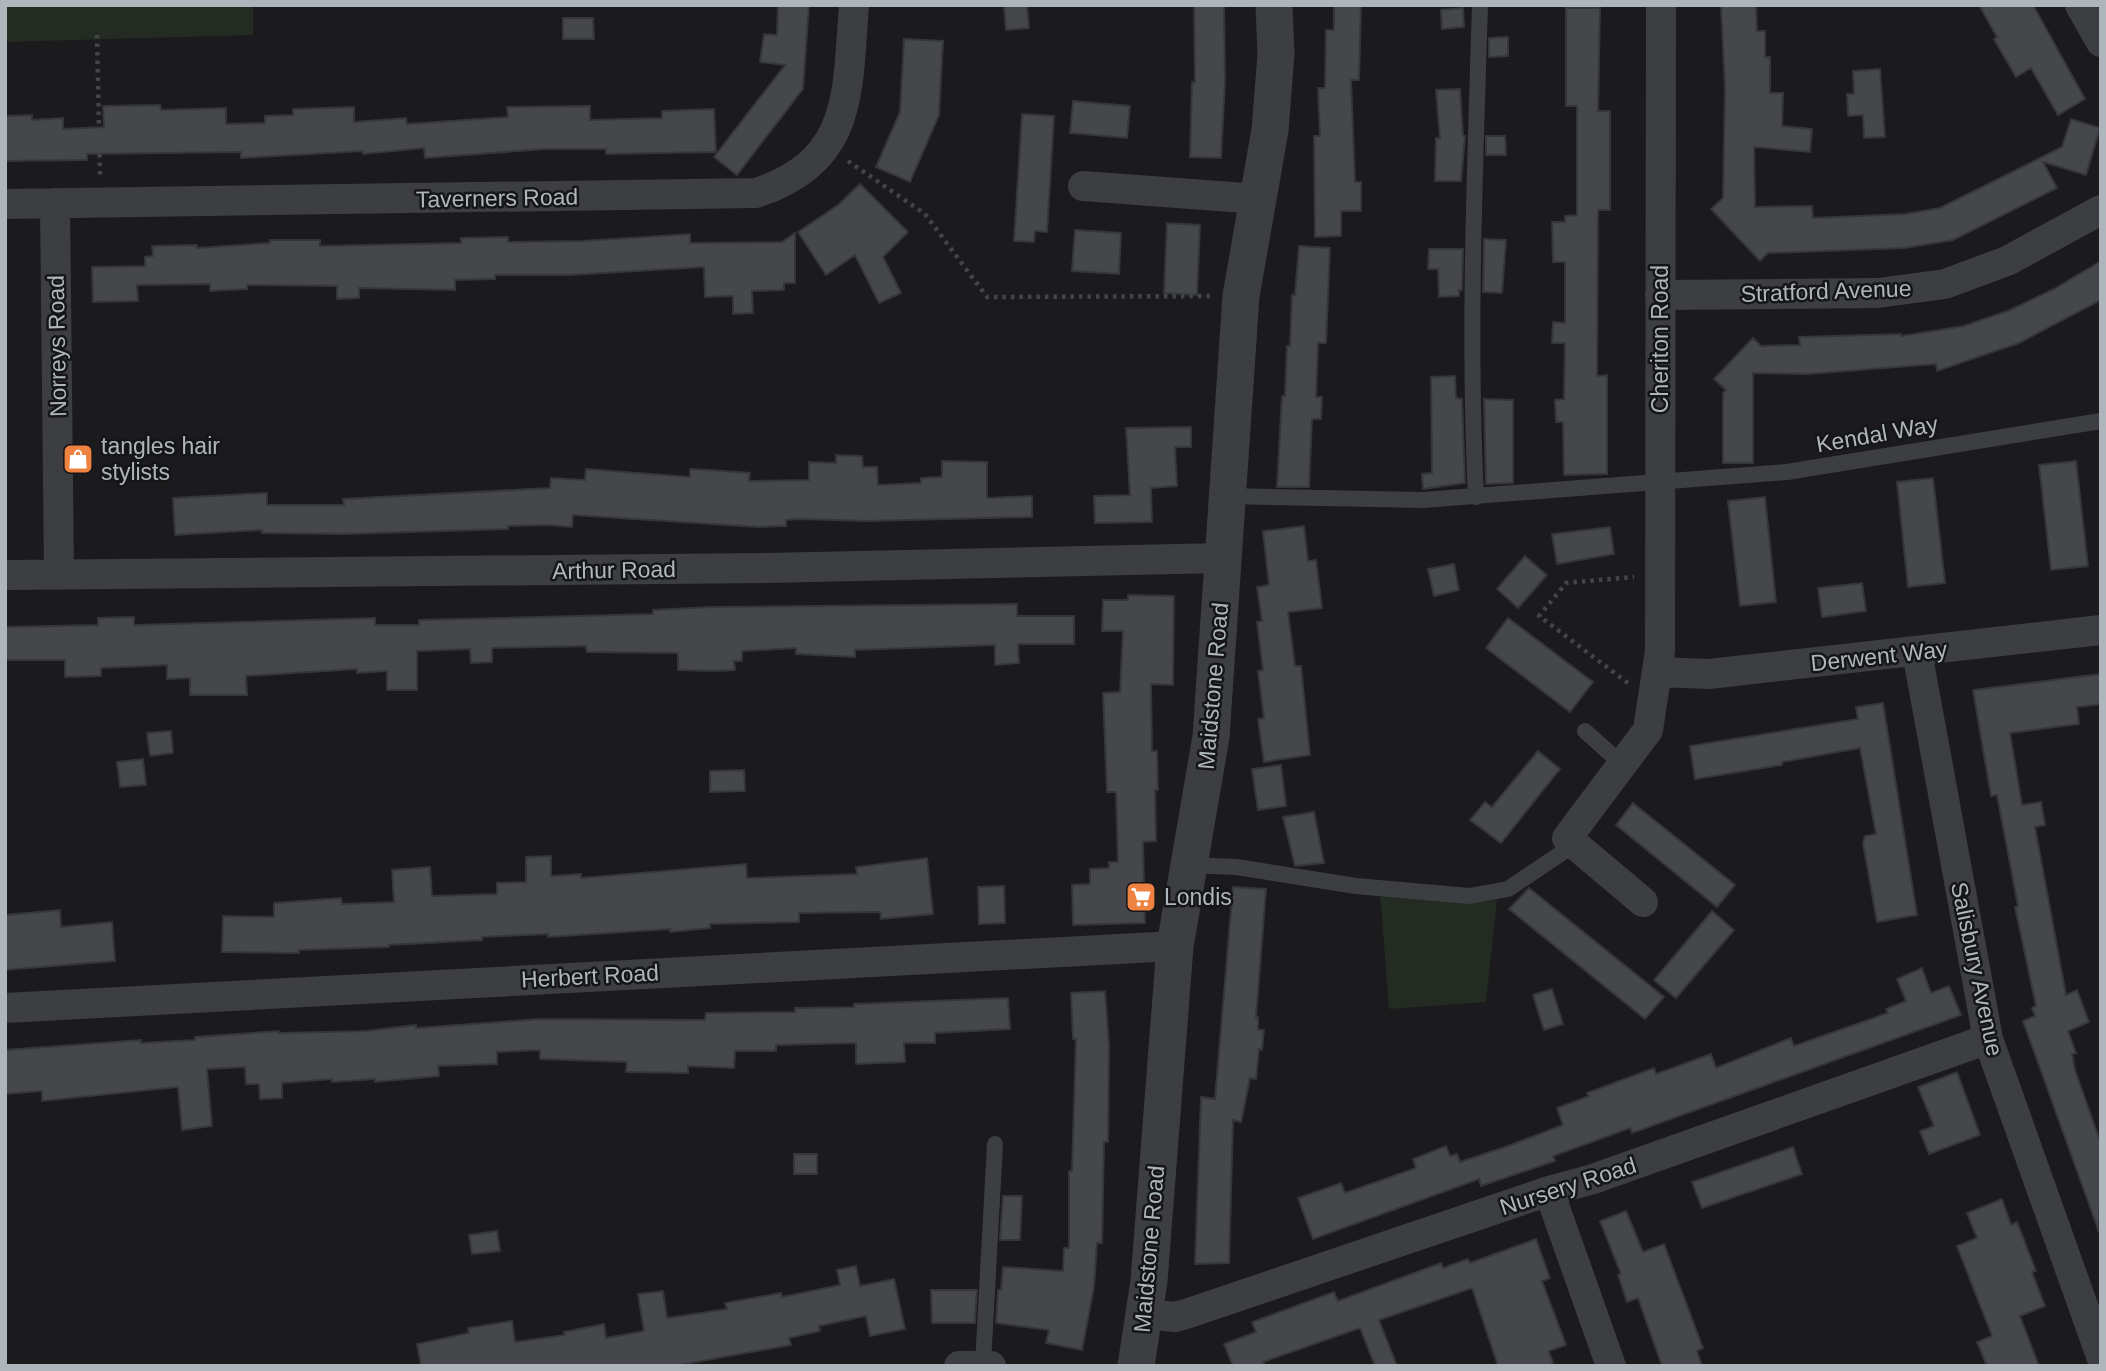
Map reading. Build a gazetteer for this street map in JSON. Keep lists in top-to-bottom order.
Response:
{
  "streets": {
    "street": [
      "Taverners Road",
      "Stratford Avenue",
      "Cheriton Road",
      "Norreys Road",
      "Arthur Road",
      "Derwent Way",
      "Maidstone Road",
      "Salisbury Avenue",
      "Herbert Road",
      "Nursery Road"
    ],
    "lane": ["Kendal Way"]
  },
  "crossings": [
    ["Taverners Road", "Norreys Road"],
    ["Stratford Avenue", "Cheriton Road"],
    ["Cheriton Road", "Kendal Way"],
    ["Cheriton Road", "Derwent Way"],
    ["Norreys Road", "Arthur Road"],
    ["Kendal Way", "Maidstone Road"],
    ["Arthur Road", "Maidstone Road"],
    ["Derwent Way", "Salisbury Avenue"],
    ["Maidstone Road", "Herbert Road"],
    ["Maidstone Road", "Nursery Road"],
    ["Salisbury Avenue", "Nursery Road"]
  ],
  "places": {
    "shop": ["tangles hair stylists"],
    "supermarket": ["Londis"]
  }
}
